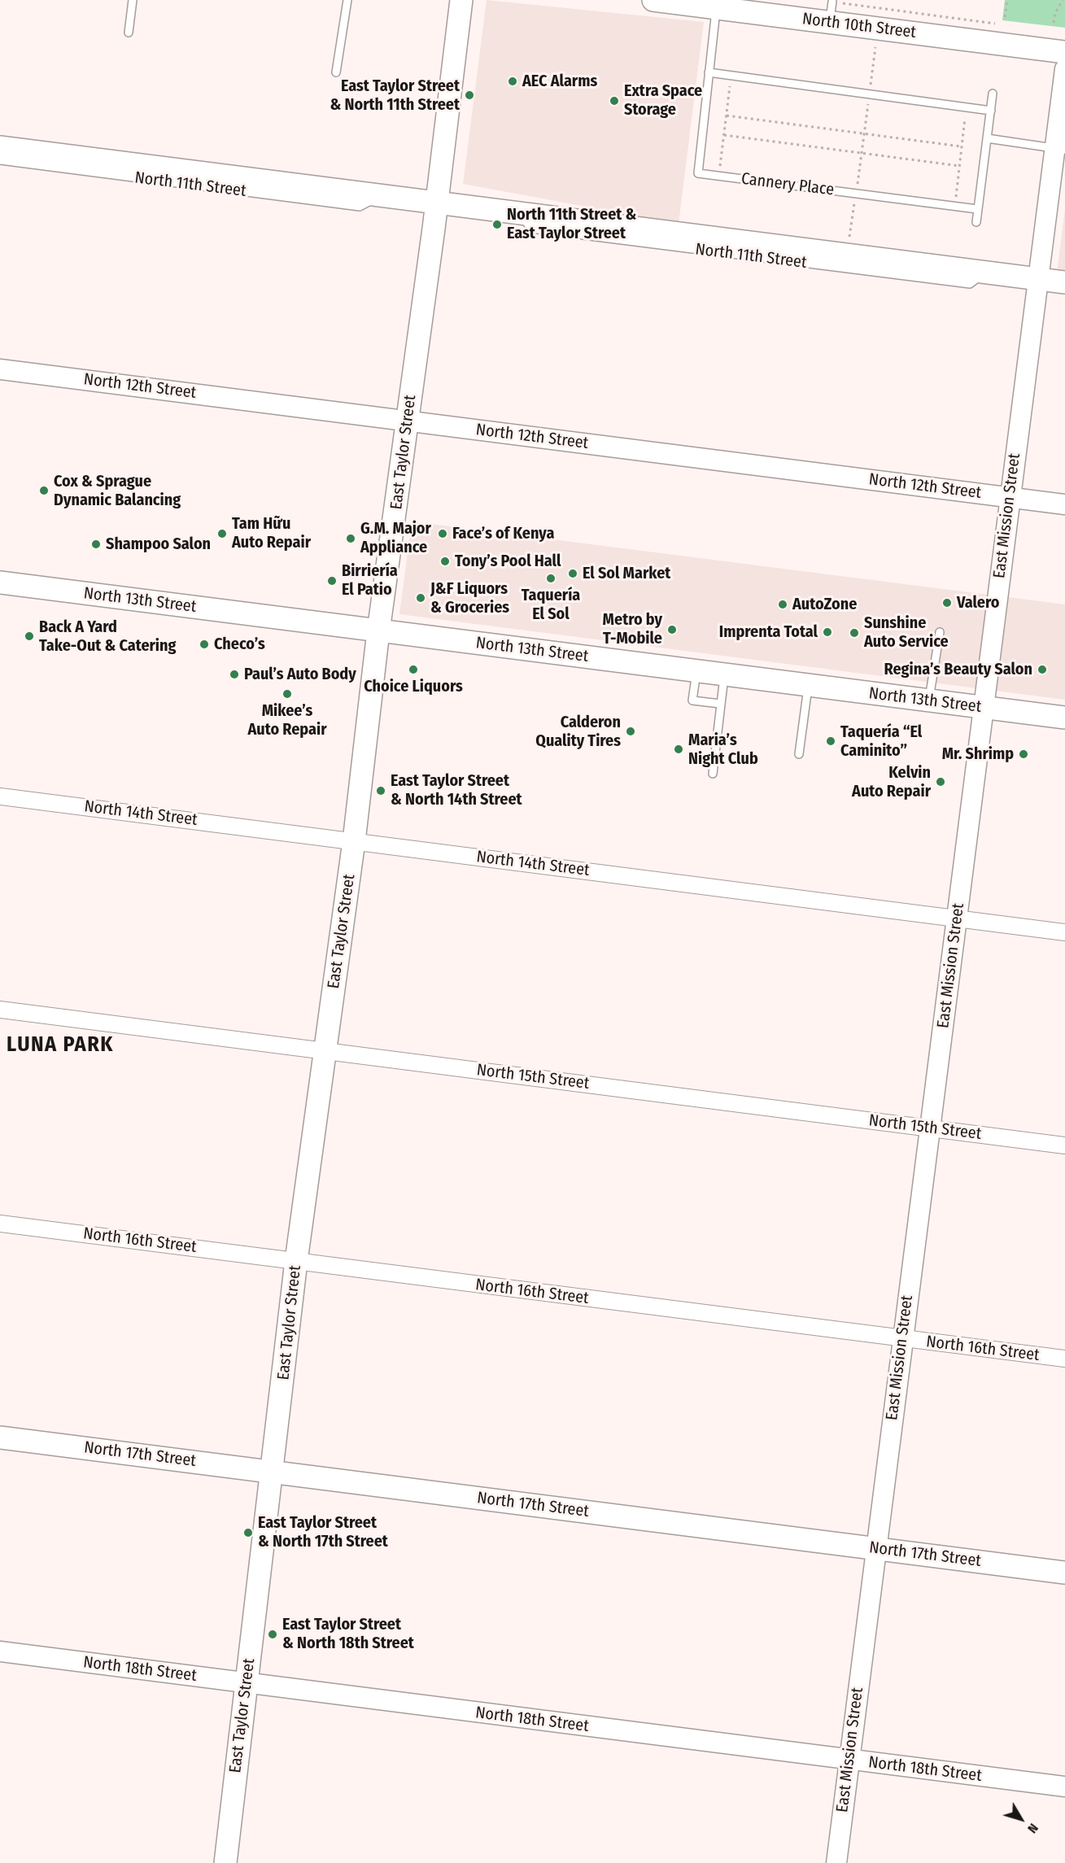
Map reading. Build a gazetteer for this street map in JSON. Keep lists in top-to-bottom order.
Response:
{
  "streets": {
    "main road": [
      "North 10th Street",
      "North 11th Street",
      "East Taylor Street",
      "North 13th Street",
      "North 17th Street"
    ],
    "street": [
      "North 12th Street",
      "East Mission Street",
      "North 14th Street",
      "North 15th Street",
      "North 16th Street",
      "North 18th Street"
    ],
    "lane": ["Cannery Place"]
  },
  "crossings": [
    ["North 10th Street", "Cannery Place"],
    ["North 11th Street", "East Taylor Street"],
    ["North 11th Street", "East Mission Street"],
    ["North 12th Street", "East Taylor Street"],
    ["North 12th Street", "East Mission Street"],
    ["East Taylor Street", "North 13th Street"],
    ["East Taylor Street", "North 14th Street"],
    ["East Taylor Street", "North 15th Street"],
    ["East Taylor Street", "North 16th Street"],
    ["East Taylor Street", "North 17th Street"],
    ["East Taylor Street", "North 18th Street"],
    ["East Mission Street", "North 13th Street"],
    ["East Mission Street", "North 14th Street"],
    ["East Mission Street", "North 15th Street"],
    ["East Mission Street", "North 16th Street"],
    ["East Mission Street", "North 17th Street"],
    ["East Mission Street", "North 18th Street"]
  ],
  "districts": ["LUNA PARK"],
  "places": [
    "AEC Alarms",
    "East Taylor Street & North 11th Street",
    "Extra Space Storage",
    "North 11th Street & East Taylor Street",
    "Cox & Sprague Dynamic Balancing",
    "Tam Hữu Auto Repair",
    "Face’s of Kenya",
    "G.M. Major Appliance",
    "Shampoo Salon",
    "Tony’s Pool Hall",
    "El Sol Market",
    "Taquería El Sol",
    "Birriería El Patio",
    "J&F Liquors & Groceries",
    "Valero",
    "AutoZone",
    "Metro by T-Mobile",
    "Imprenta Total",
    "Sunshine Auto Service",
    "Back A Yard Take-Out & Catering",
    "Checo’s",
    "Choice Liquors",
    "Regina’s Beauty Salon",
    "Paul’s Auto Body",
    "Mikee’s Auto Repair",
    "Calderon Quality Tires",
    "Taquería “El Caminito”",
    "Maria’s Night Club",
    "Mr. Shrimp",
    "Kelvin Auto Repair",
    "East Taylor Street & North 14th Street",
    "East Taylor Street & North 17th Street",
    "East Taylor Street & North 18th Street"
  ],
  "north": "bottom right"
}
